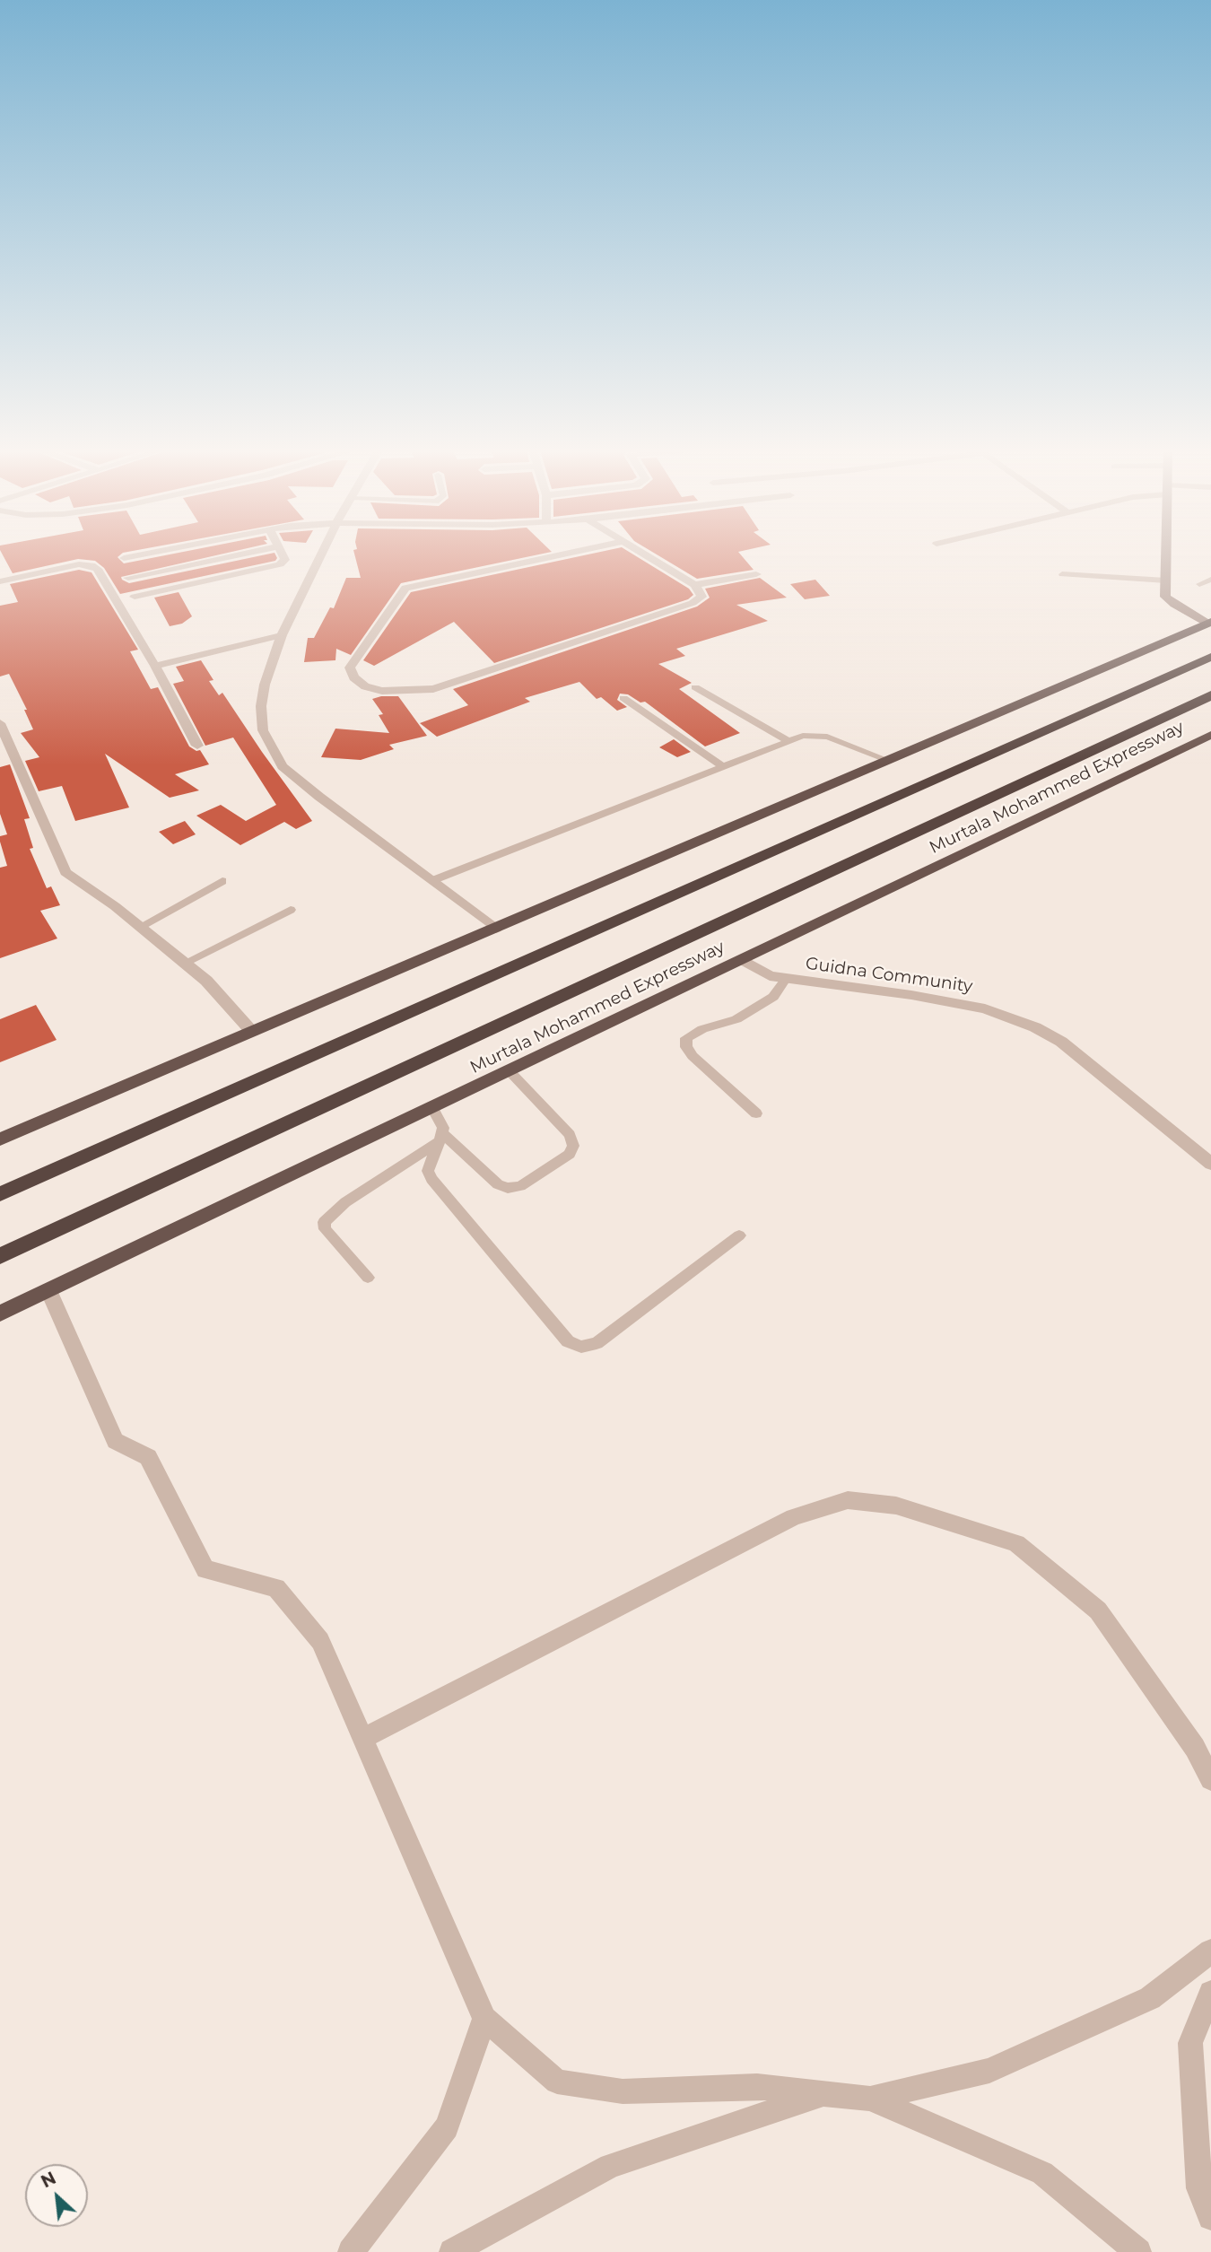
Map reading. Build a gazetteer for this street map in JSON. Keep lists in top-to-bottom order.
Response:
{
  "streets": {
    "highway": ["Murtala Mohammed Expressway"],
    "street": ["Guidna Community"]
  },
  "crossings": [
    ["Murtala Mohammed Expressway", "Guidna Community"]
  ],
  "north": "top left"
}
